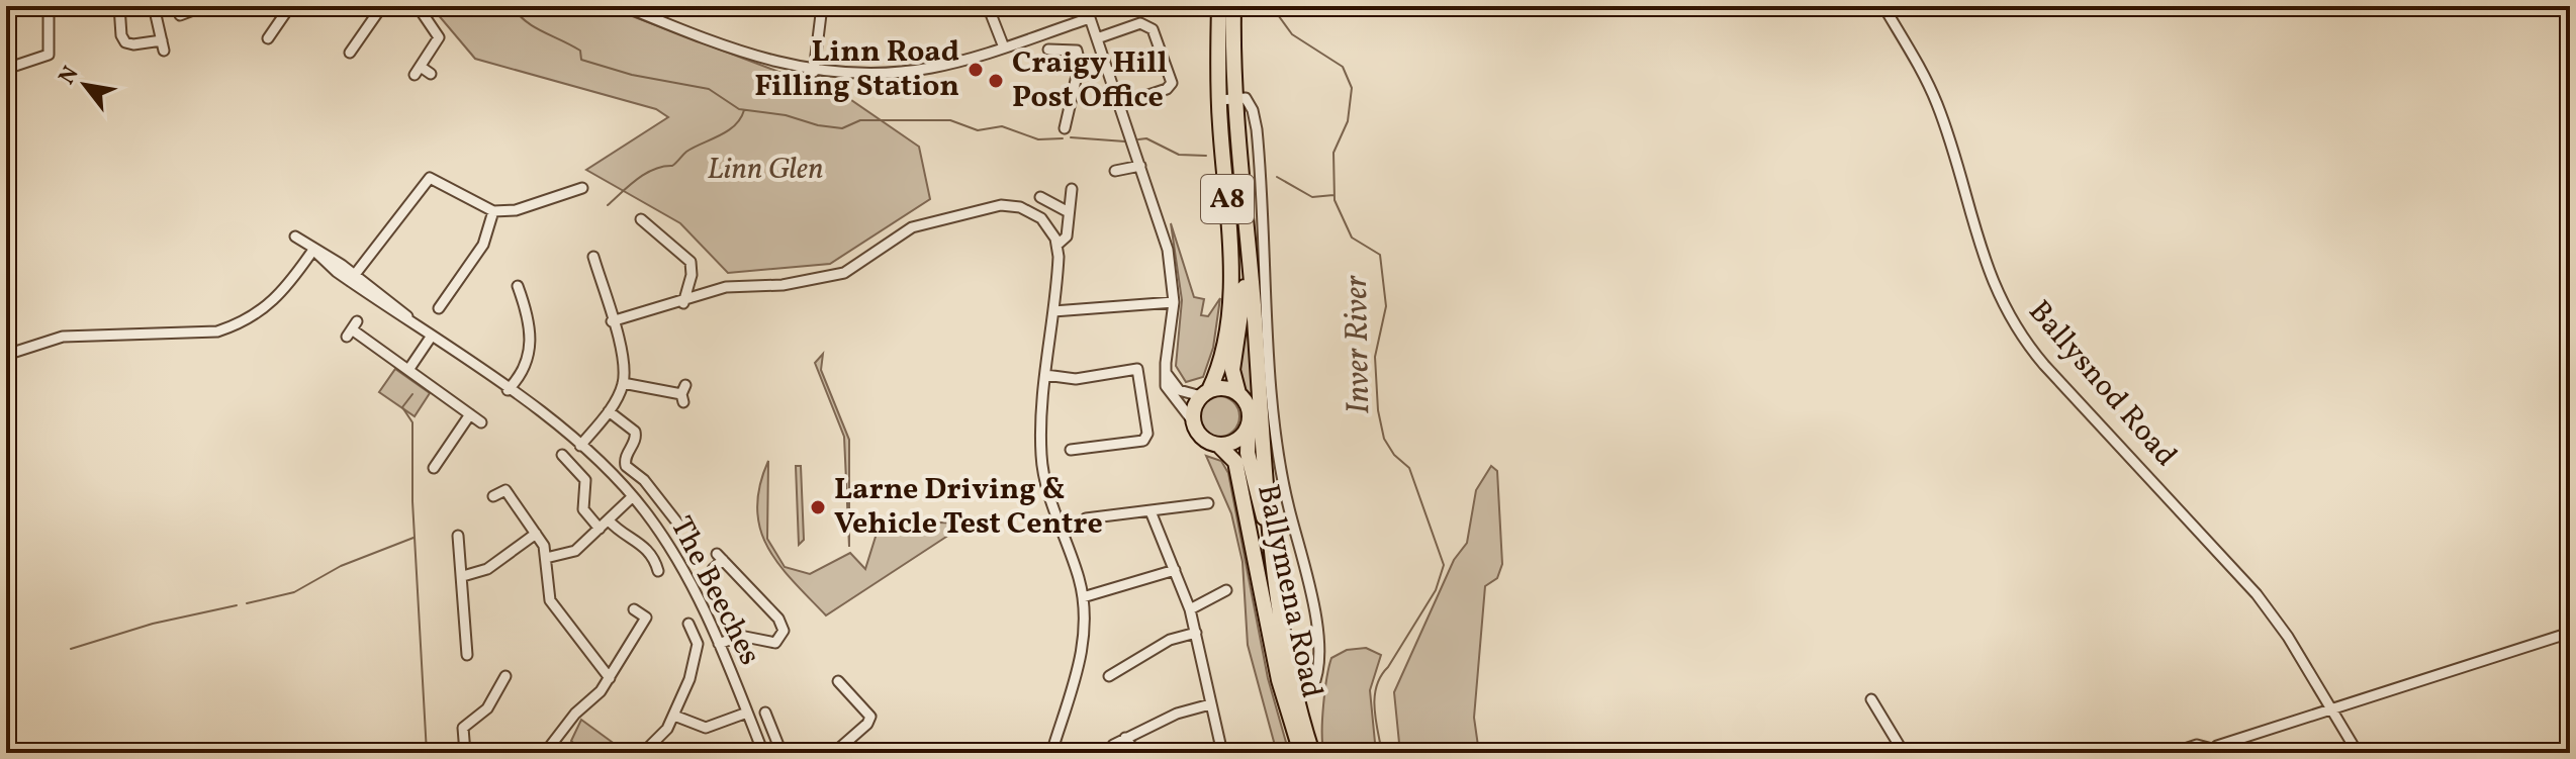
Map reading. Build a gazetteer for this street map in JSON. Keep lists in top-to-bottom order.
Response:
{
  "streets": {
    "highway": ["A8", "Ballymena Road"],
    "street": ["Ballysnod Road", "The Beeches"]
  },
  "crossings": [
    ["A8", "Ballymena Road"]
  ],
  "water": ["Inver River"],
  "parks": ["Linn Glen"],
  "places": ["Linn Road Filling Station", "Craigy Hill Post Office", "Larne Driving & Vehicle Test Centre"],
  "north": "top left"
}
